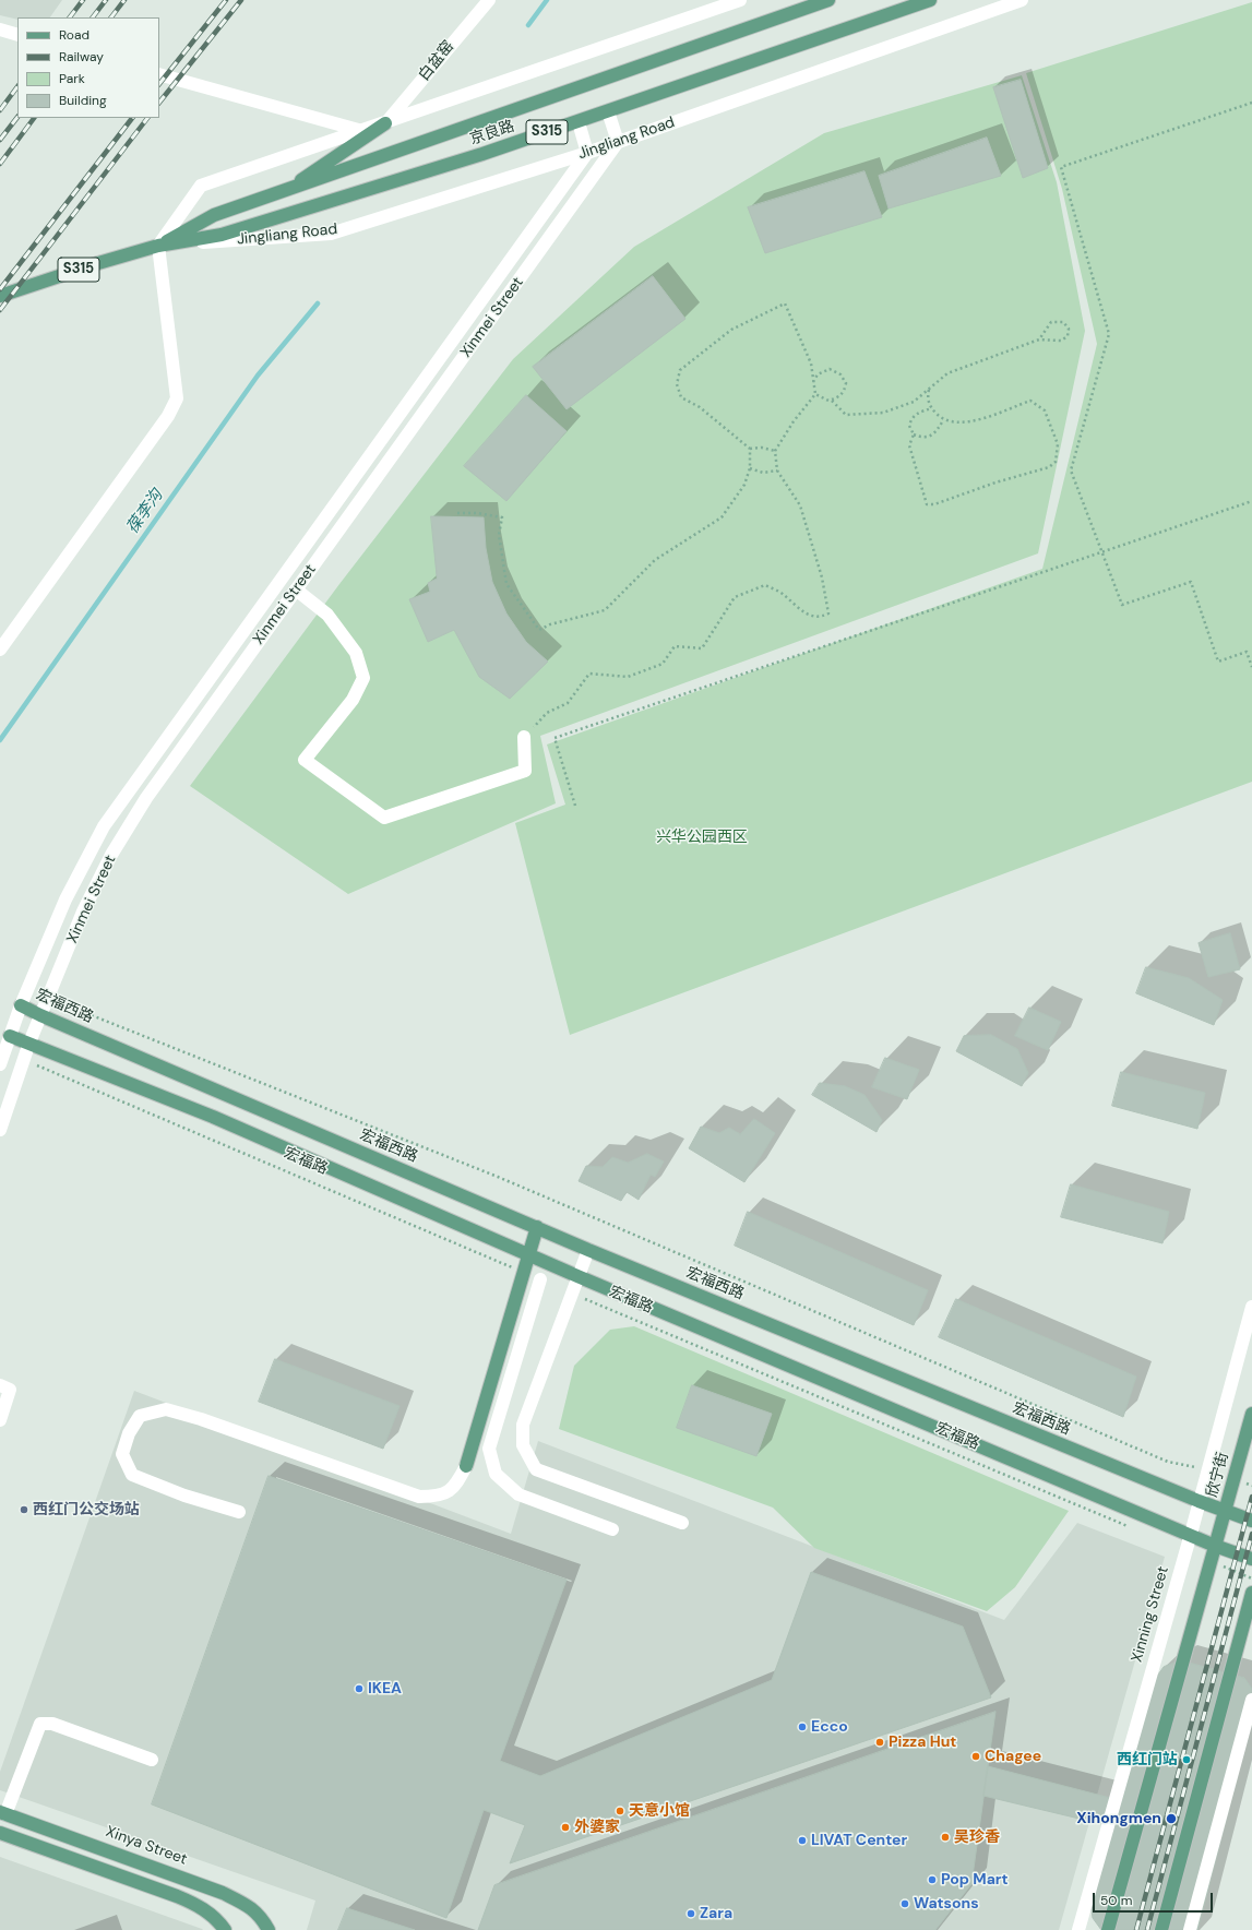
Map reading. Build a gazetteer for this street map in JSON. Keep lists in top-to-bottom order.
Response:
{
  "streets": {
    "main road": [
      "S315",
      "京良路",
      "宏福西路",
      "欣宁街",
      "Xinya Street"
    ],
    "street": [
      "白盆窑",
      "Jingliang Road",
      "Xinmei Street",
      "Xinning Street"
    ],
    "path": ["宏福路"]
  },
  "crossings": [
    ["京良路", "Jingliang Road"],
    ["Jingliang Road", "Xinmei Street"],
    ["Xinmei Street", "宏福西路"],
    ["Xinmei Street", "宏福路"],
    ["宏福西路", "欣宁街"],
    ["宏福西路", "Xinning Street"]
  ],
  "water": ["葆李沟"],
  "parks": ["兴华公园西区"],
  "places": [
    "西红门公交场站",
    "IKEA",
    "Ecco",
    "Pizza Hut",
    "Chagee",
    "西红门站",
    "天意小馆",
    "Xihongmen",
    "外婆家",
    "吴珍香",
    "LIVAT Center",
    "Pop Mart",
    "Watsons",
    "Zara"
  ],
  "legend": [
    "Road",
    "Railway",
    "Park",
    "Building"
  ],
  "scale_bar": "50 m"
}
